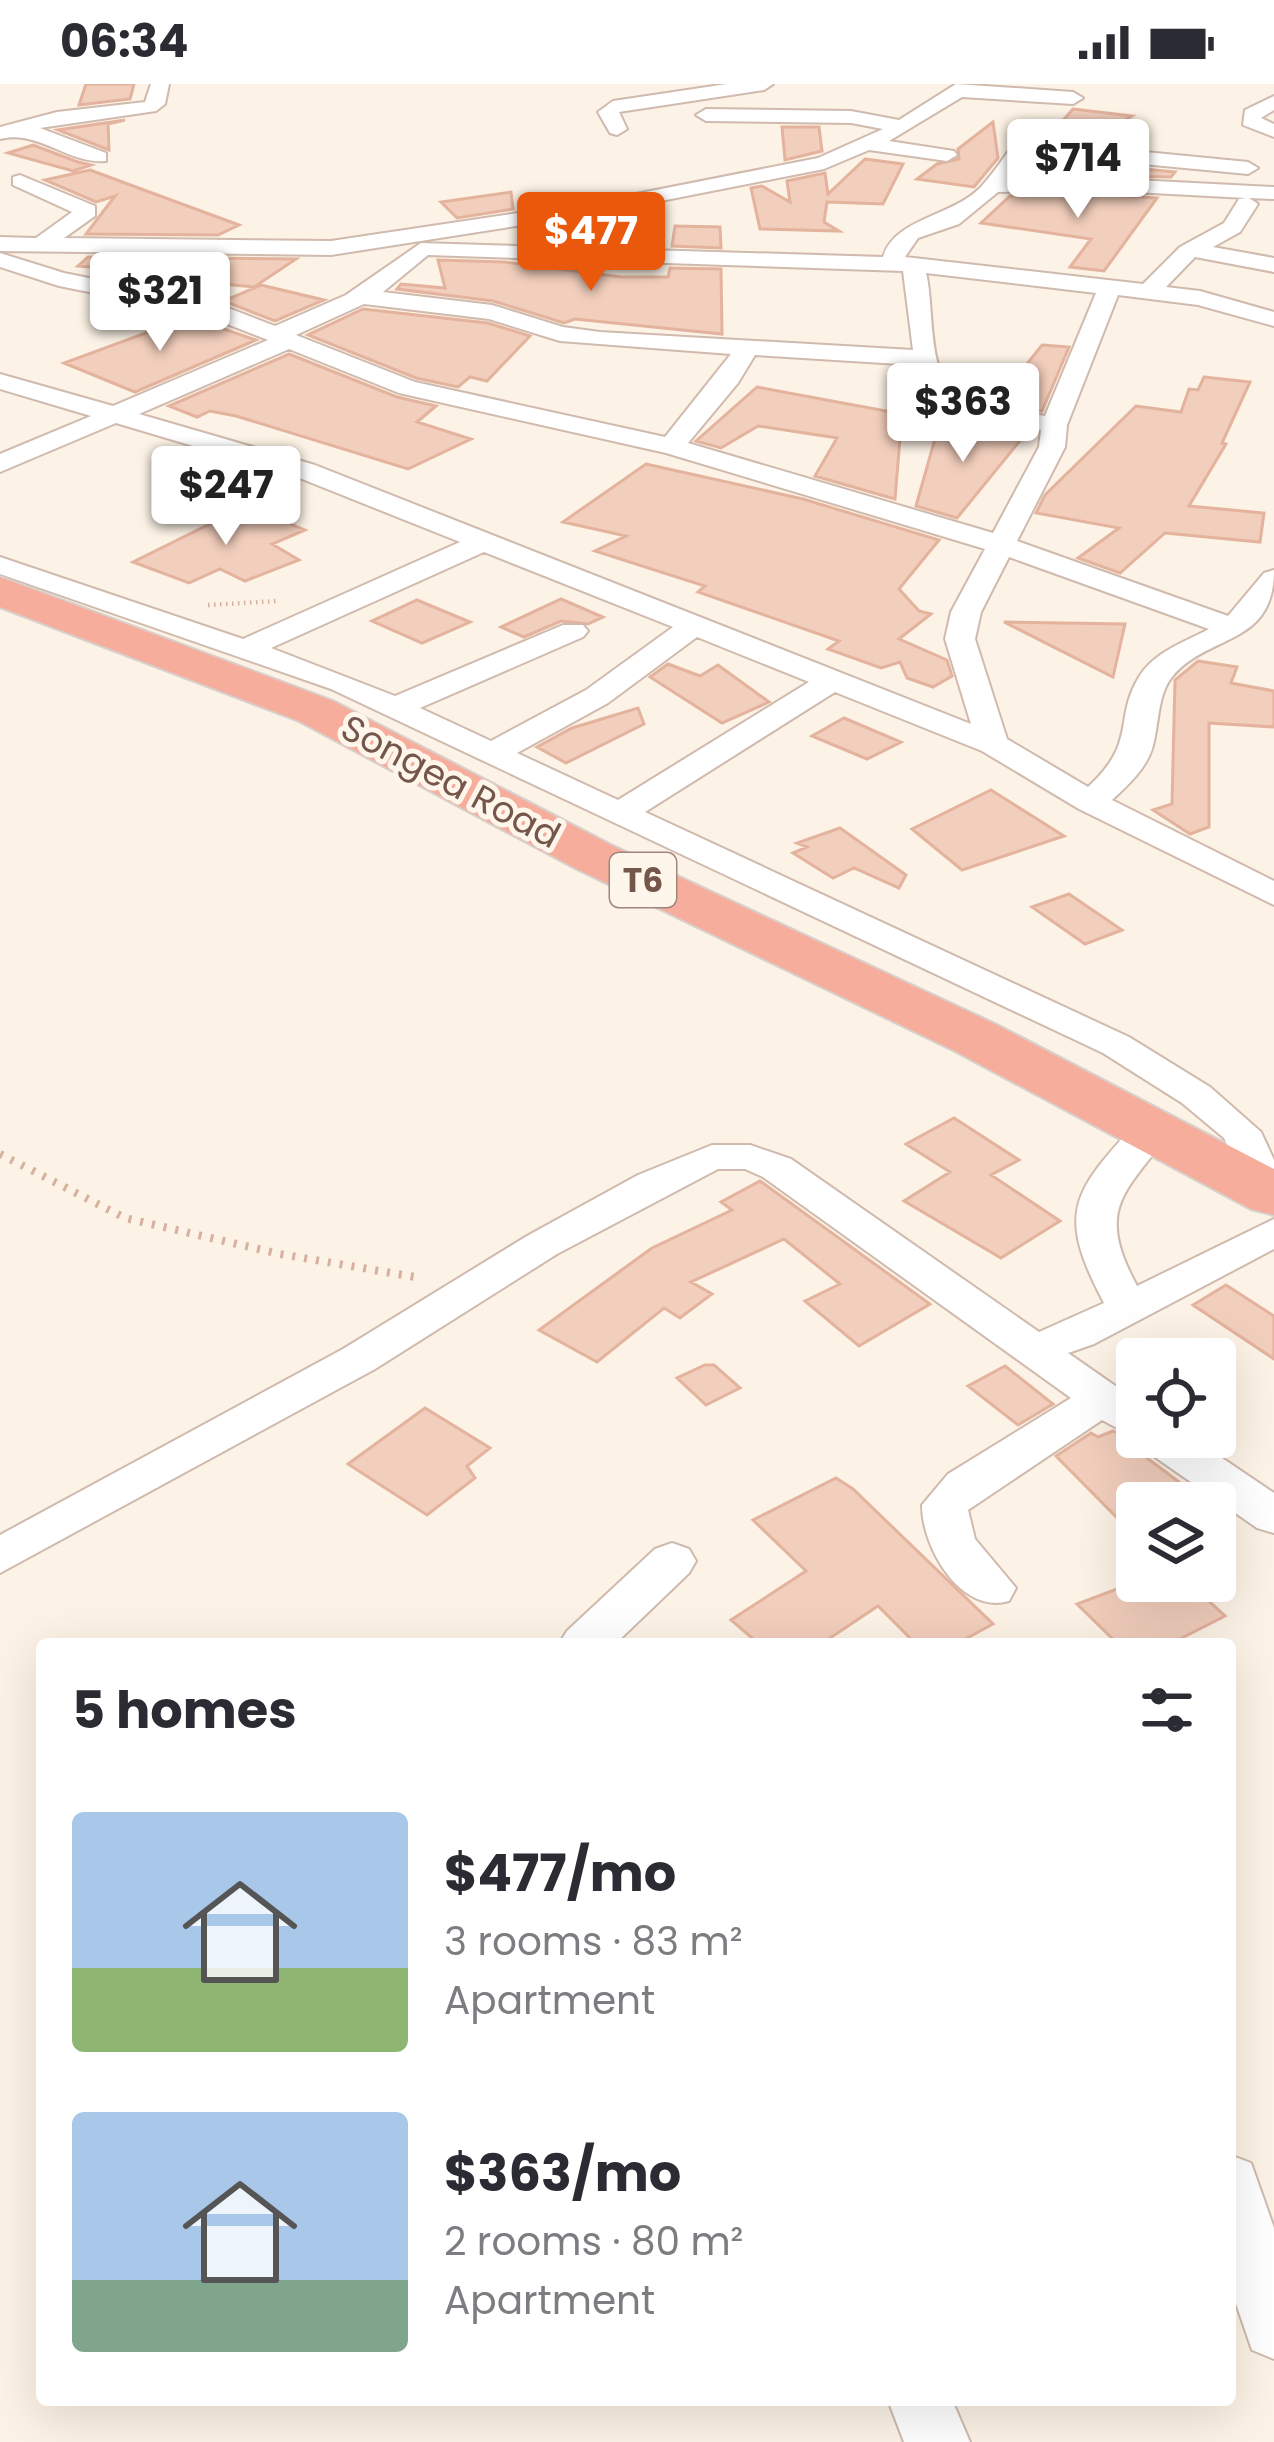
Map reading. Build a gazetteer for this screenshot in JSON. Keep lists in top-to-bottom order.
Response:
{
  "streets": {
    "highway": ["Songea Road", "T6"]
  },
  "page": {
    "status": "06:34",
    "price": [
      "$714",
      "$477",
      "$321",
      "$363",
      "$247"
    ],
    "heading": "5 homes",
    "list": [
      {
        "name": "$477/mo",
        "note": "3 rooms · 83 m² · Apartment"
      },
      {
        "name": "$363/mo",
        "note": "2 rooms · 80 m² · Apartment"
      }
    ]
  }
}
